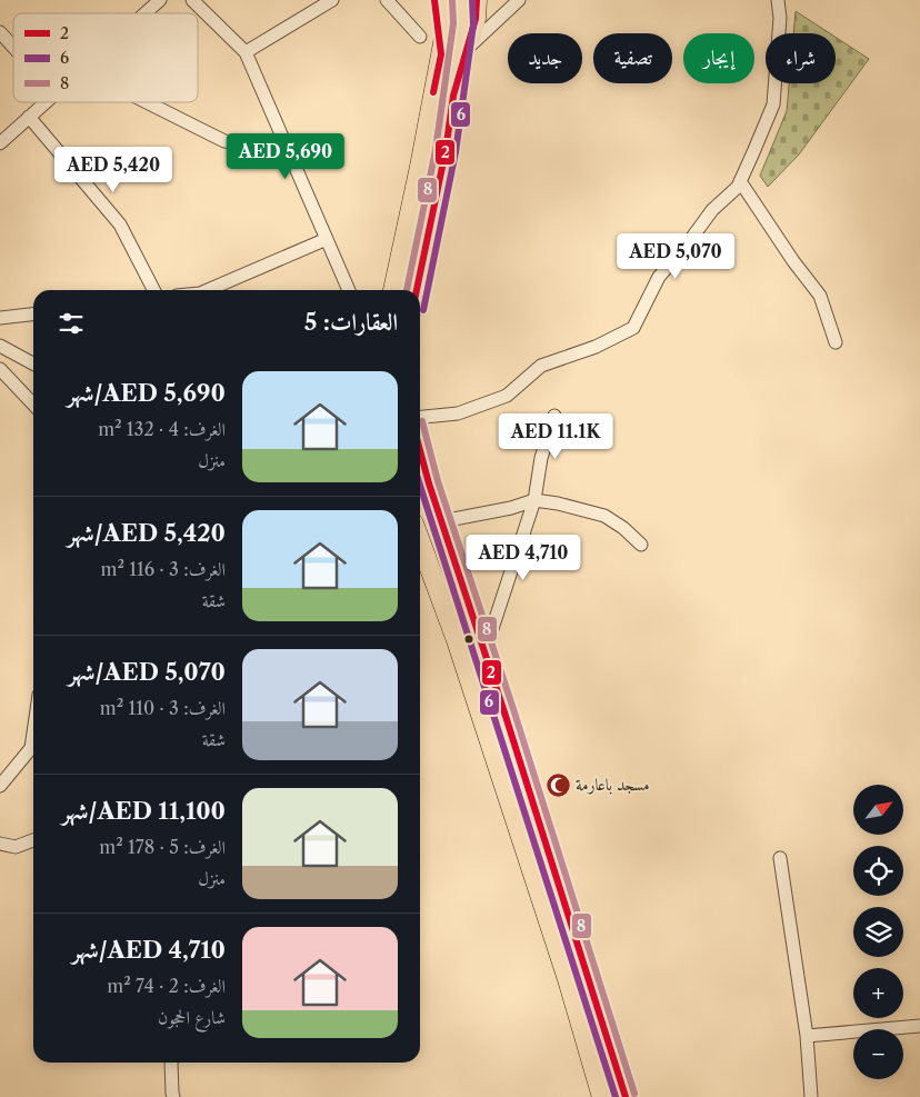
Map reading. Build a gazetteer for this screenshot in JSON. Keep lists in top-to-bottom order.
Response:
{
  "places": {
    "mosque": ["مسجد باعارمة"]
  },
  "lines": ["transit line 2", "transit line 6", "transit line 8"],
  "legend": ["2", "6", "8"],
  "north": "top right",
  "page": {
    "chip": [
      "شراء",
      "إيجار",
      "تصفية",
      "جديد"
    ],
    "price": [
      "AED 5,690",
      "AED 5,420",
      "AED 5,070",
      "AED 11.1K",
      "AED 4,710"
    ],
    "heading": "العقارات: 5",
    "list": [
      {
        "name": "AED 5,690/شهر",
        "note": "الغرف: 4 · 132 m² · منزل"
      },
      {
        "name": "AED 5,420/شهر",
        "note": "الغرف: 3 · 116 m² · شقة"
      },
      {
        "name": "AED 5,070/شهر",
        "note": "الغرف: 3 · 110 m² · شقة"
      },
      {
        "name": "AED 11,100/شهر",
        "note": "الغرف: 5 · 178 m² · منزل"
      },
      {
        "name": "AED 4,710/شهر",
        "note": "الغرف: 2 · 74 m² · شارع الحجون"
      }
    ],
    "map_buttons": ["+", "−"]
  }
}
